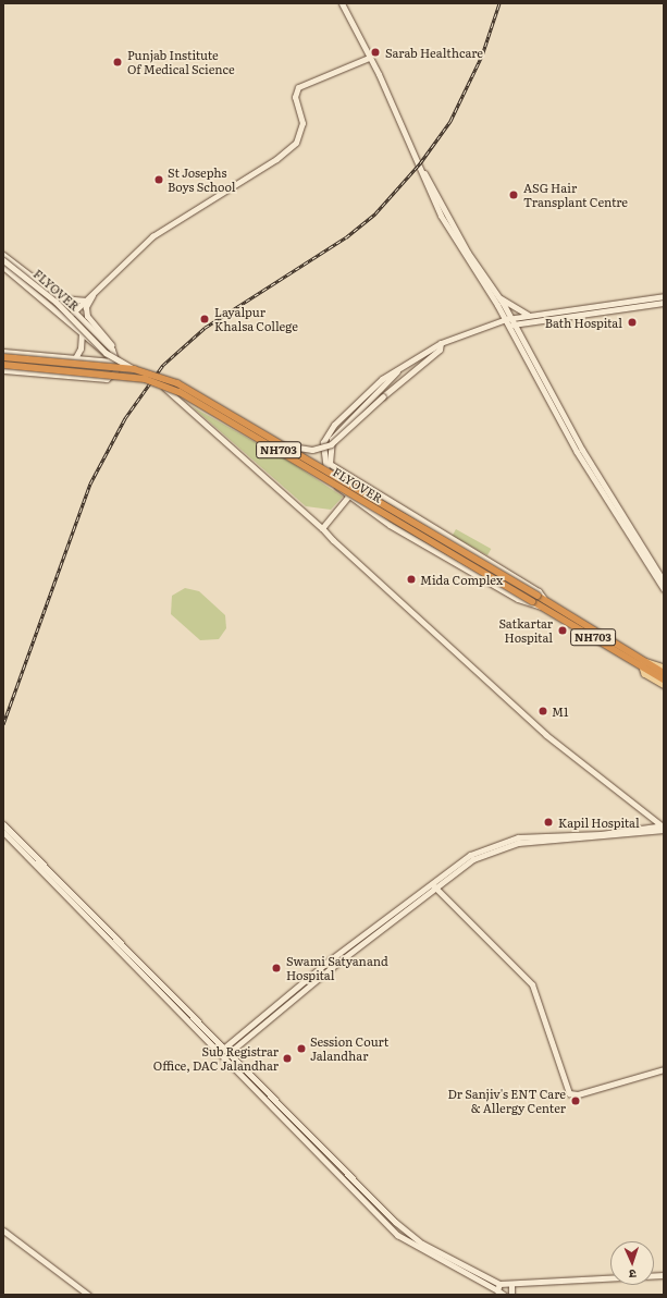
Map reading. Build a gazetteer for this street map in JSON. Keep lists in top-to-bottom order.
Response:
{
  "streets": {
    "highway": ["FLYOVER", "NH703"]
  },
  "crossings": [
    ["FLYOVER", "NH703"]
  ],
  "places": [
    "Sarab Healthcare",
    "Punjab Institute Of Medical Science",
    "St Josephs Boys School",
    "ASG Hair Transplant Centre",
    "Layalpur Khalsa College",
    "Bath Hospital",
    "Mida Complex",
    "Satkartar Hospital",
    "M1",
    "Kapil Hospital",
    "Swami Satyanand Hospital",
    "Session Court Jalandhar",
    "Sub Registrar Office, DAC Jalandhar",
    "Dr Sanjiv's ENT Care & Allergy Center"
  ],
  "north": "bottom"
}
